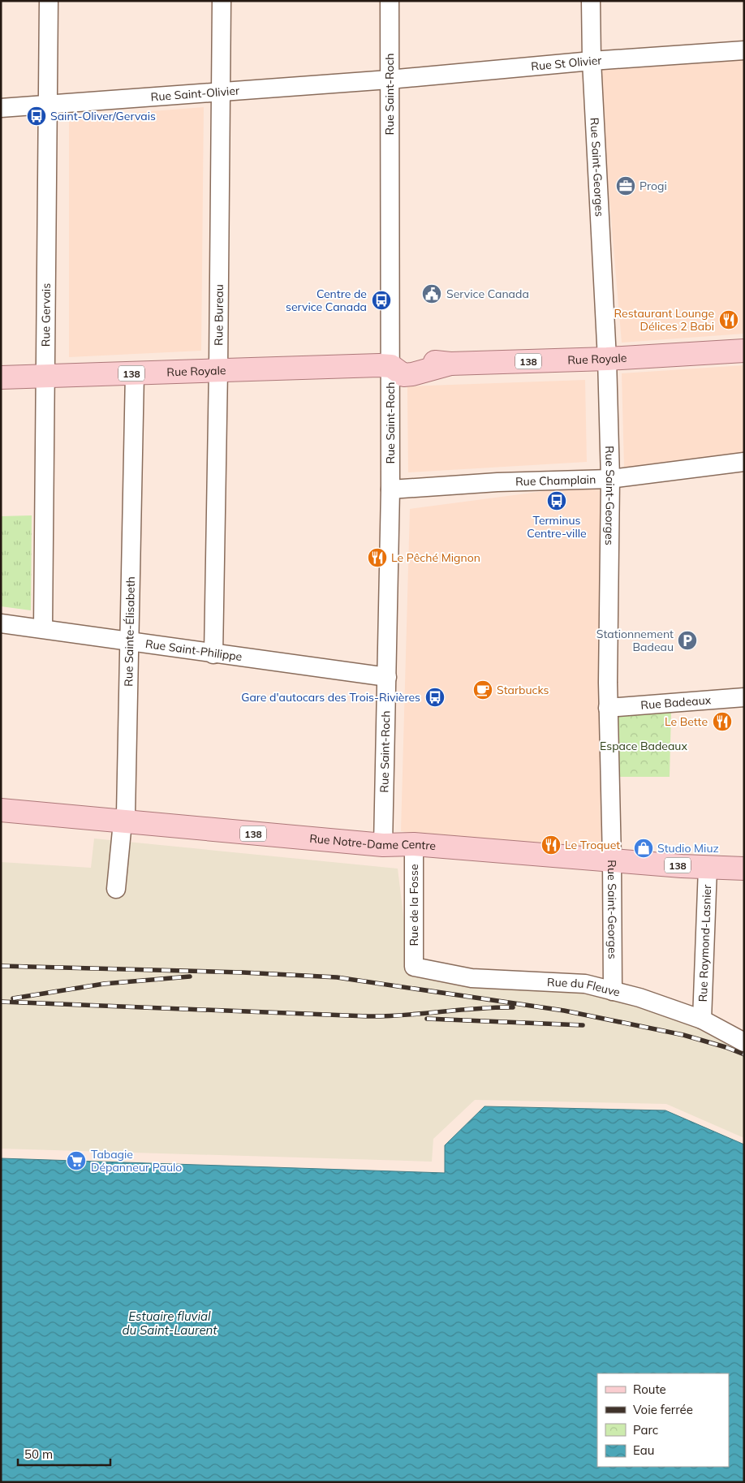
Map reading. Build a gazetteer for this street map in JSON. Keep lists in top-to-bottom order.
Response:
{
  "streets": {
    "main road": ["Rue Royale", "138", "Rue Notre-Dame Centre"],
    "street": [
      "Rue St Olivier",
      "Rue Saint-Olivier",
      "Rue Saint-Roch",
      "Rue Saint-Georges",
      "Rue Gervais",
      "Rue Bureau",
      "Rue Champlain",
      "Rue Sainte-Élisabeth",
      "Rue Saint-Philippe",
      "Rue Badeaux",
      "Rue de la Fosse",
      "Rue Raymond-Lasnier",
      "Rue du Fleuve"
    ]
  },
  "crossings": [
    ["Rue St Olivier", "Rue Saint-Olivier"],
    ["Rue St Olivier", "Rue Saint-Roch"],
    ["Rue St Olivier", "Rue Saint-Georges"],
    ["Rue Saint-Olivier", "Rue Saint-Roch"],
    ["Rue Saint-Olivier", "Rue Gervais"],
    ["Rue Saint-Olivier", "Rue Bureau"],
    ["Rue Saint-Roch", "Rue Royale"],
    ["Rue Saint-Roch", "Rue Champlain"],
    ["Rue Saint-Roch", "Rue Saint-Philippe"],
    ["Rue Saint-Roch", "Rue Notre-Dame Centre"],
    ["Rue Saint-Georges", "Rue Royale"],
    ["Rue Saint-Georges", "Rue Champlain"],
    ["Rue Saint-Georges", "Rue Badeaux"],
    ["Rue Saint-Georges", "Rue Notre-Dame Centre"],
    ["Rue Saint-Georges", "Rue du Fleuve"],
    ["Rue Gervais", "Rue Royale"],
    ["Rue Gervais", "Rue Saint-Philippe"],
    ["Rue Bureau", "Rue Royale"],
    ["Rue Bureau", "Rue Saint-Philippe"],
    ["Rue Royale", "Rue Sainte-Élisabeth"],
    ["Rue Sainte-Élisabeth", "Rue Saint-Philippe"],
    ["Rue Sainte-Élisabeth", "Rue Notre-Dame Centre"],
    ["Rue Notre-Dame Centre", "Rue de la Fosse"],
    ["Rue Notre-Dame Centre", "Rue Raymond-Lasnier"],
    ["Rue de la Fosse", "Rue du Fleuve"],
    ["Rue Raymond-Lasnier", "Rue du Fleuve"]
  ],
  "water": ["Estuaire fluvial du Saint-Laurent"],
  "parks": ["Espace Badeaux"],
  "places": {
    "bus stop": [
      "Saint-Oliver/Gervais",
      "Centre de service Canada",
      "Terminus Centre-ville",
      "Gare d'autocars des Trois-Rivières"
    ],
    "office": ["Progi"],
    "public building": ["Service Canada"],
    "restaurant": [
      "Restaurant Lounge Délices 2 Babi",
      "Le Pêché Mignon",
      "Le Bette",
      "Le Troquet"
    ],
    "parking": ["Stationnement Badeau"],
    "cafe": ["Starbucks"],
    "shop": ["Studio Miuz"],
    "supermarket": ["Tabagie Dépanneur Paulo"]
  },
  "legend": [
    "Route",
    "Voie ferrée",
    "Parc",
    "Eau"
  ],
  "scale_bar": "50 m"
}
